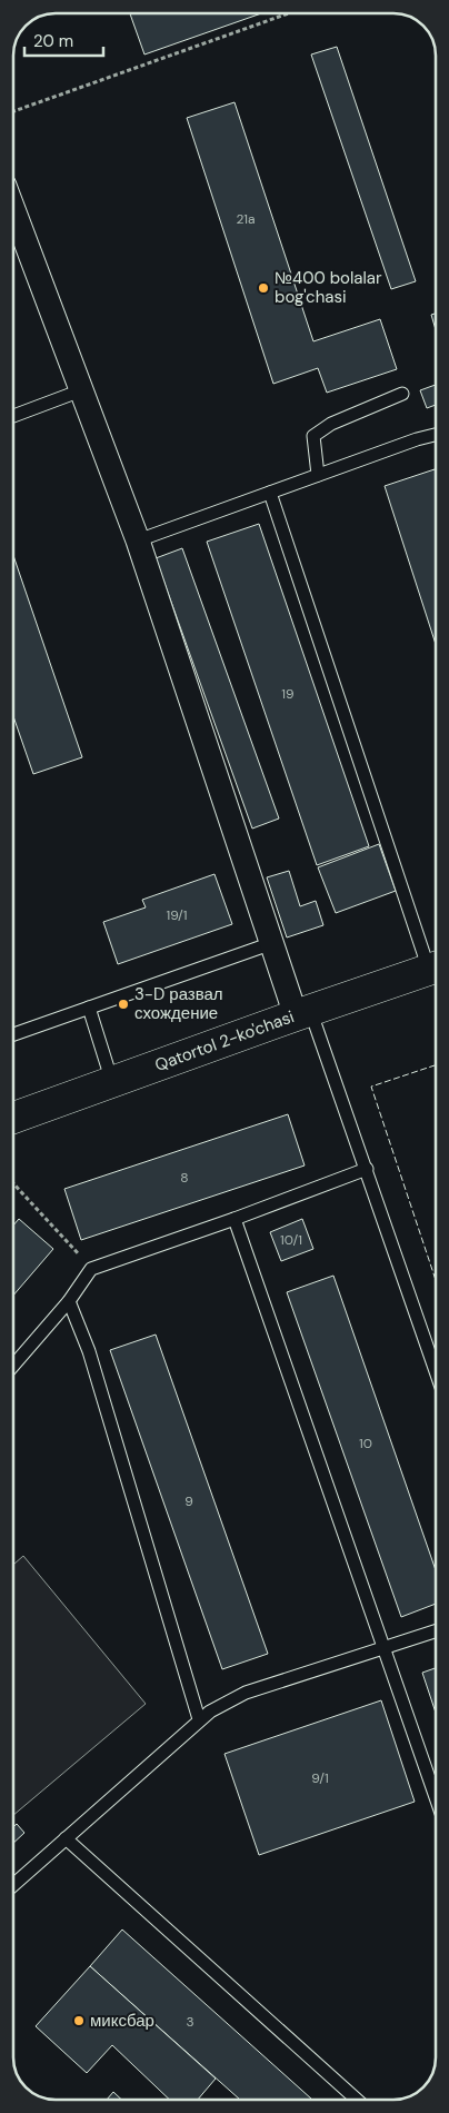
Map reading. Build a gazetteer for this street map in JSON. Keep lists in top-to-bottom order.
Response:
{
  "streets": {
    "main road": ["Qatortol 2-ko'chasi"]
  },
  "places": ["№400 bolalar bog'chasi", "3-D развал схождение", "миксбар"],
  "house_numbers": [
    "21a",
    "19",
    "19/1",
    "8",
    "10/1",
    "10",
    "9",
    "9/1",
    "3"
  ],
  "scale_bar": "20 m"
}
